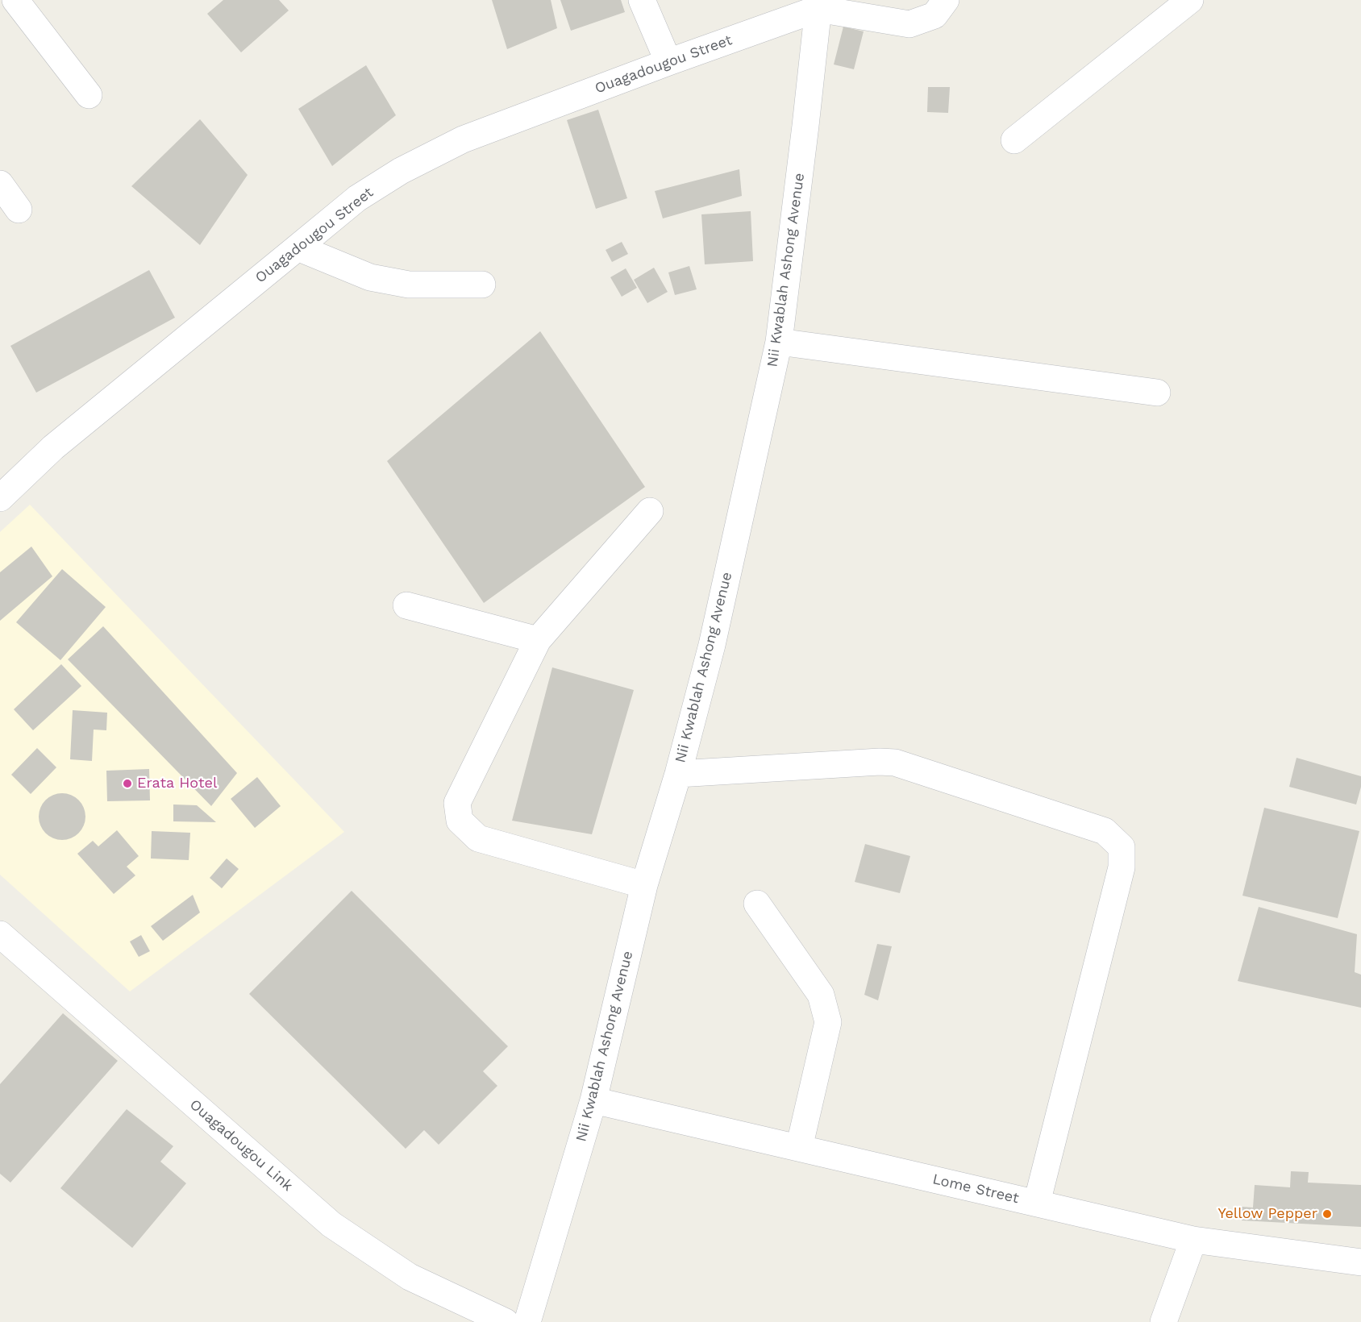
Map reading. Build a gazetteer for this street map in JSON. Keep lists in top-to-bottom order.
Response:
{
  "streets": {
    "street": [
      "Ouagadougou Street",
      "Nii Kwablah Ashong Avenue",
      "Ouagadougou Link",
      "Lome Street"
    ]
  },
  "crossings": [
    ["Ouagadougou Street", "Nii Kwablah Ashong Avenue"],
    ["Nii Kwablah Ashong Avenue", "Lome Street"]
  ],
  "places": ["Erata Hotel", "Yellow Pepper"]
}
